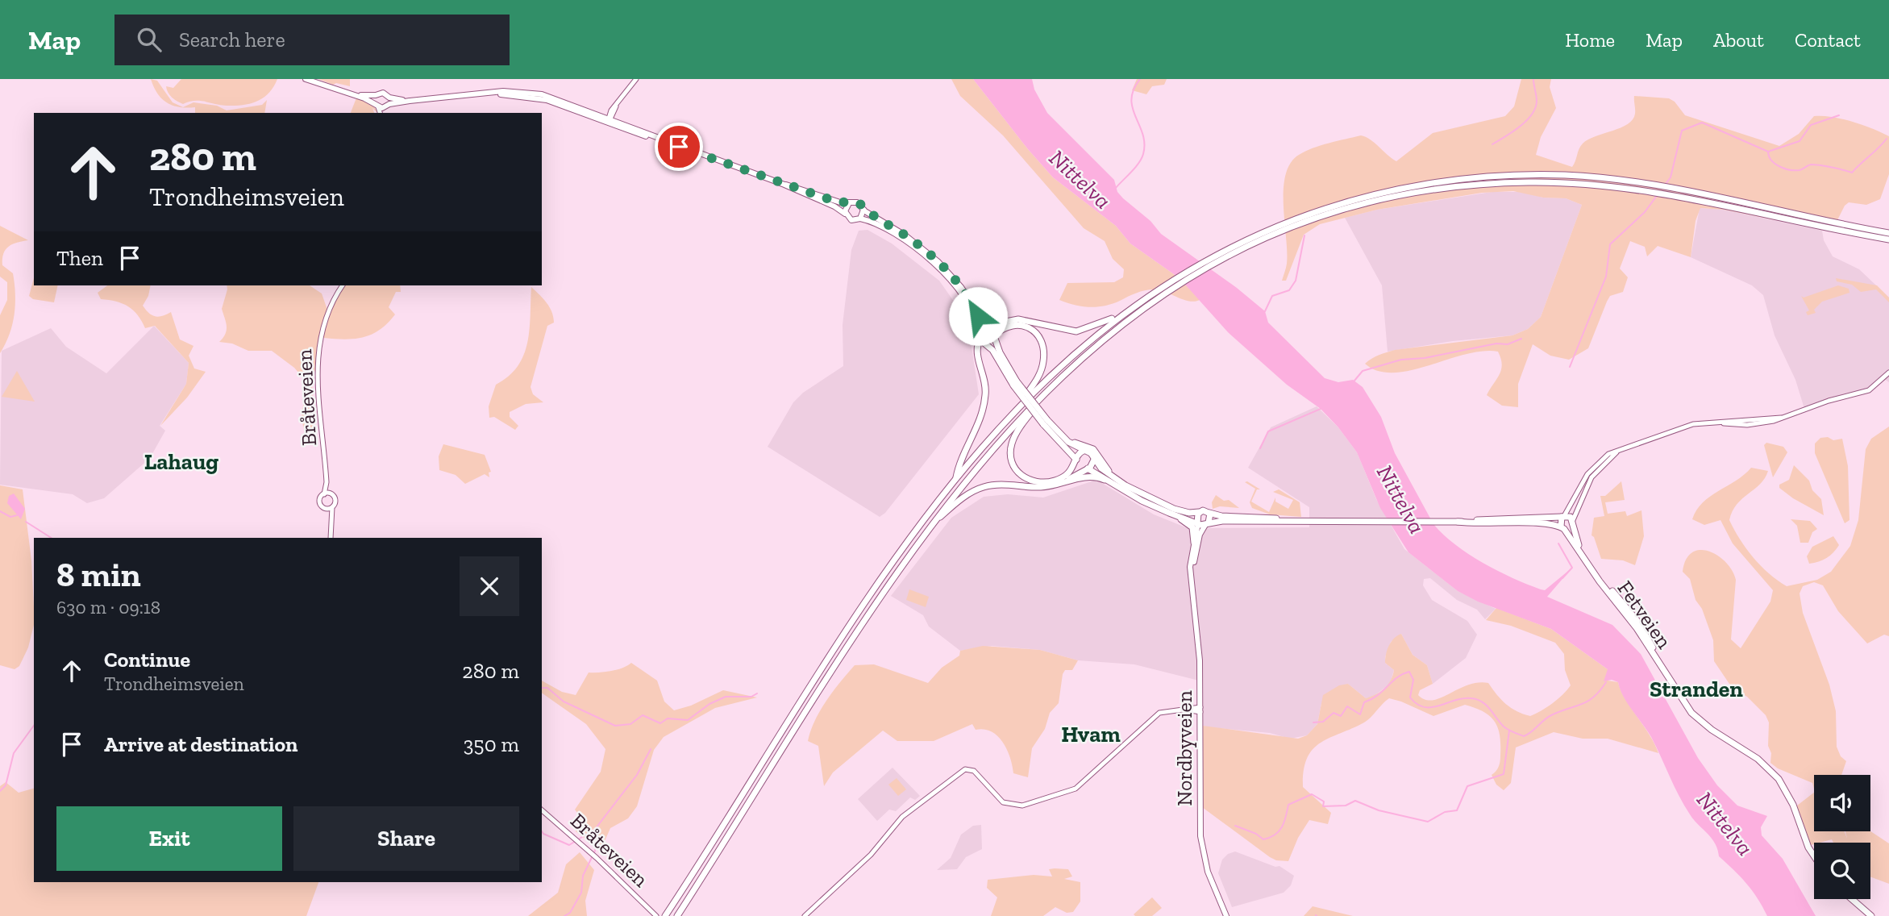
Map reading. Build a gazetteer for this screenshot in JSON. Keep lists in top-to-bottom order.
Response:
{
  "streets": {
    "highway": ["Fetveien"],
    "main road": ["Bråteveien", "Nordbyveien"]
  },
  "districts": ["Lahaug", "Stranden", "Hvam"],
  "water": ["Nittelva"],
  "page": {
    "header": "Map",
    "search": "Search here",
    "nav": [
      "Home",
      "Map",
      "About",
      "Contact"
    ],
    "turn": ["280 m", "Trondheimsveien"],
    "then": "Then",
    "heading": ["8 min", "630 m · 09:18"],
    "list": [
      {
        "name": "Continue",
        "note": "Trondheimsveien",
        "value": "280 m"
      },
      {
        "name": "Arrive at destination",
        "value": "350 m"
      }
    ],
    "buttons": ["Exit", "Share"]
  }
}
